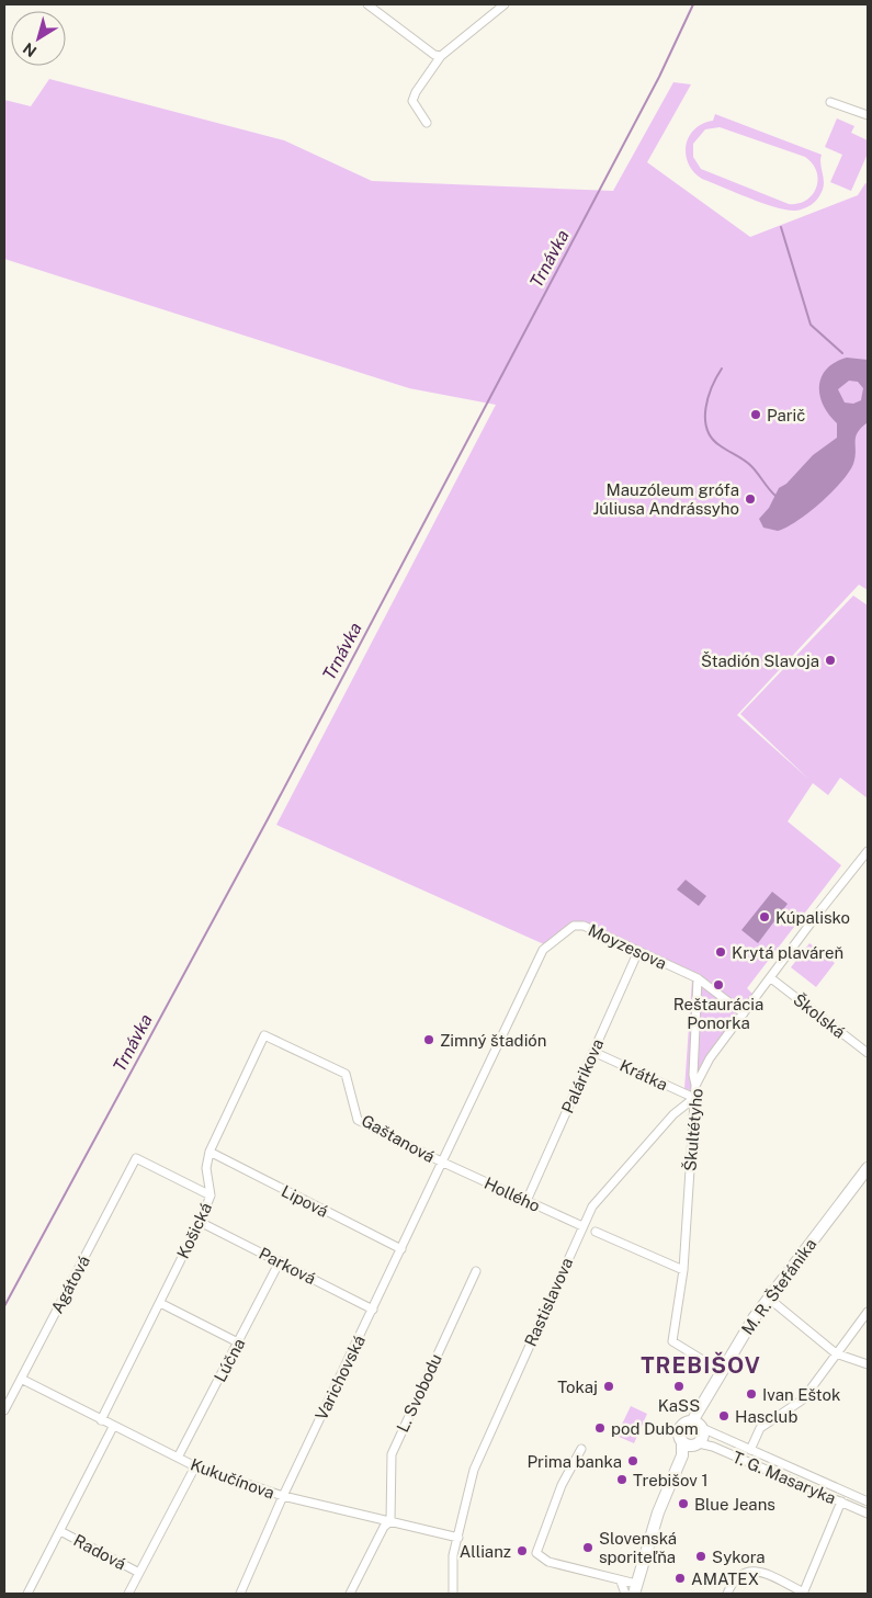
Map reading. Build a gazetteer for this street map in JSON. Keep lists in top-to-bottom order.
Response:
{
  "streets": {
    "street": [
      "Moyzesova",
      "Školská",
      "Krátka",
      "Palárikova",
      "Škultétyho",
      "Gaštanová",
      "Hollého",
      "Lipová",
      "Košická",
      "Parková",
      "Agátová",
      "M. R. Štefánika",
      "Rastislavova",
      "Lúčna",
      "Varichovská",
      "L. Svobodu",
      "T. G. Masaryka",
      "Kukučínova",
      "Radová"
    ]
  },
  "crossings": [
    ["Moyzesova", "Palárikova"],
    ["Moyzesova", "Škultétyho"],
    ["Moyzesova", "Gaštanová"],
    ["Moyzesova", "Hollého"],
    ["Moyzesova", "Varichovská"],
    ["Školská", "Škultétyho"],
    ["Krátka", "Palárikova"],
    ["Krátka", "Škultétyho"],
    ["Krátka", "Rastislavova"],
    ["Palárikova", "Hollého"],
    ["Škultétyho", "M. R. Štefánika"],
    ["Škultétyho", "Rastislavova"],
    ["Gaštanová", "Hollého"],
    ["Gaštanová", "Košická"],
    ["Gaštanová", "Varichovská"],
    ["Hollého", "Rastislavova"],
    ["Hollého", "Varichovská"],
    ["Lipová", "Košická"],
    ["Lipová", "Varichovská"],
    ["Košická", "Parková"],
    ["Košická", "Agátová"],
    ["Košická", "Kukučínova"],
    ["Parková", "Lúčna"],
    ["Parková", "Varichovská"],
    ["Agátová", "Kukučínova"],
    ["M. R. Štefánika", "T. G. Masaryka"],
    ["Rastislavova", "Kukučínova"],
    ["Lúčna", "Kukučínova"],
    ["Varichovská", "Kukučínova"],
    ["L. Svobodu", "Kukučínova"]
  ],
  "districts": ["TREBIŠOV"],
  "water": ["Trnávka"],
  "places": [
    "Parič",
    "Mauzóleum grófa Júliusa Andrássyho",
    "Štadión Slavoja",
    "Kúpalisko",
    "Krytá plaváreň",
    "Reštaurácia Ponorka",
    "Zimný štadión",
    "Tokaj",
    "KaSS",
    "Ivan Eštok",
    "Hasclub",
    "pod Dubom",
    "Prima banka",
    "Trebišov 1",
    "Blue Jeans",
    "Slovenská sporiteľňa",
    "Allianz",
    "Sykora",
    "AMATEX"
  ],
  "north": "bottom left"
}
